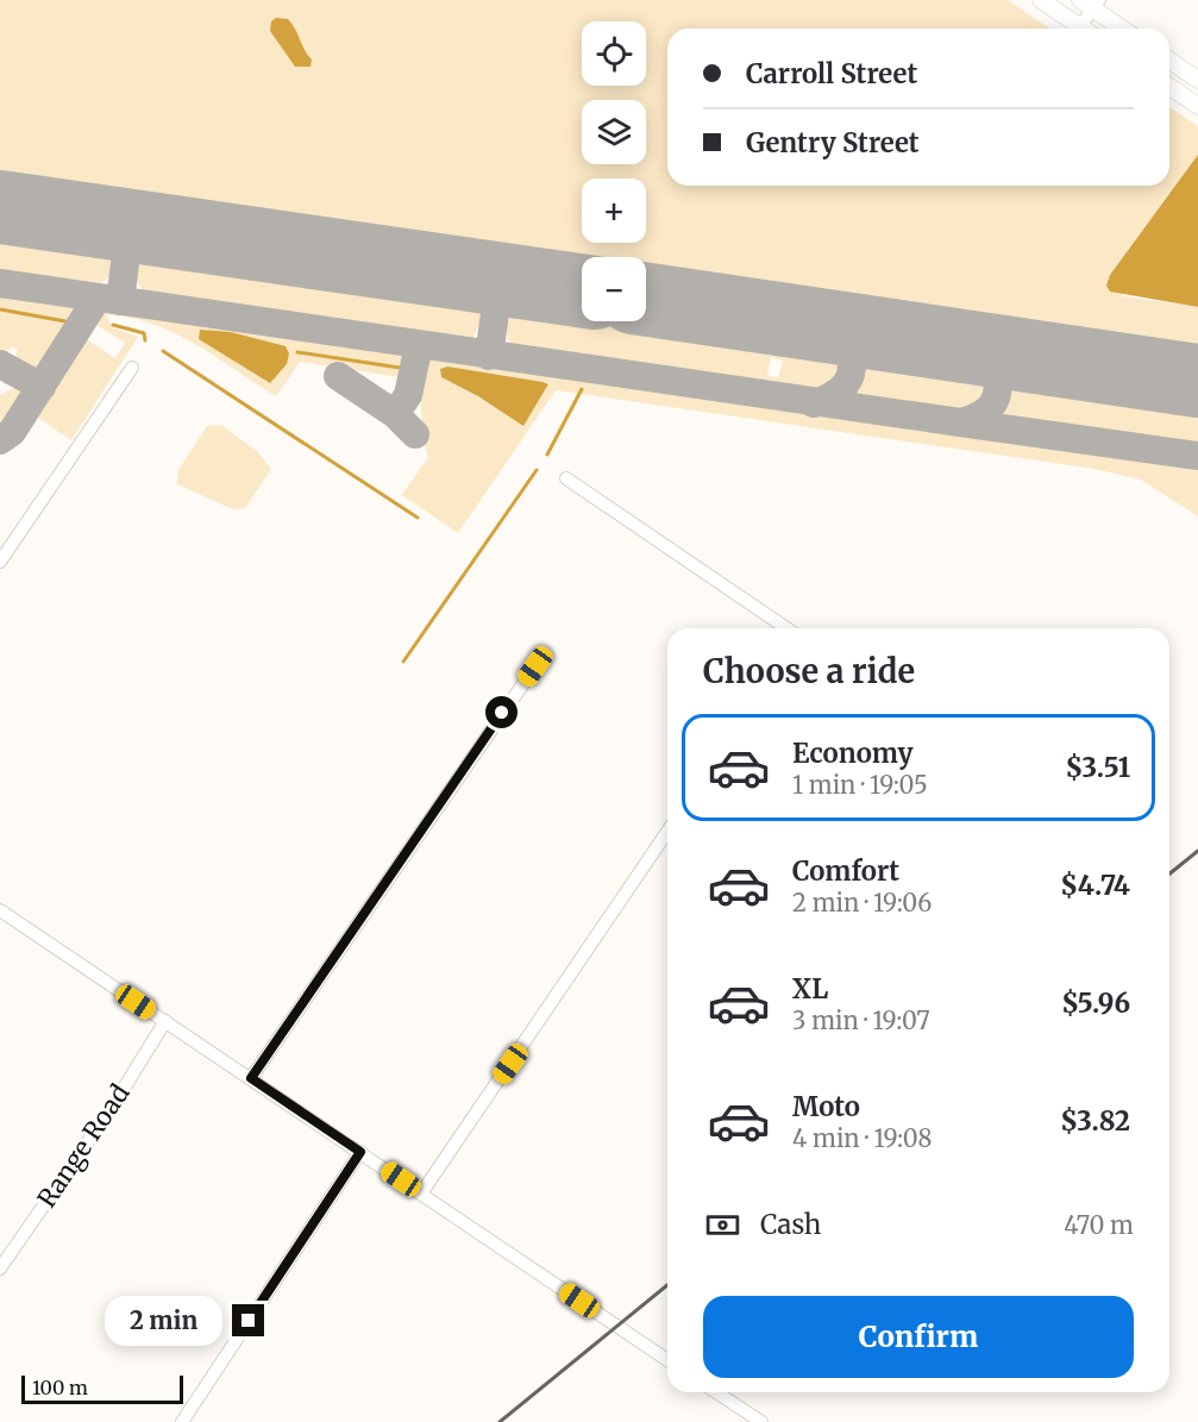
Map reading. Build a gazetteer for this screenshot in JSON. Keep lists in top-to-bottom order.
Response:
{
  "streets": {
    "street": ["Range Road"]
  },
  "scale_bar": "100 m",
  "page": {
    "map_buttons": ["+", "−"],
    "banner": ["Carroll Street", "Gentry Street"],
    "heading": "Choose a ride",
    "list": [
      {
        "name": "Economy",
        "note": "1 min · 19:05",
        "value": "$3.51"
      },
      {
        "name": "Comfort",
        "note": "2 min · 19:06",
        "value": "$4.74"
      },
      {
        "name": "XL",
        "note": "3 min · 19:07",
        "value": "$5.96"
      },
      {
        "name": "Moto",
        "note": "4 min · 19:08",
        "value": "$3.82"
      }
    ],
    "pay": ["Cash", "470 m"],
    "buttons": "Confirm",
    "bubble": "2 min",
    "scale": "100 m"
  }
}
